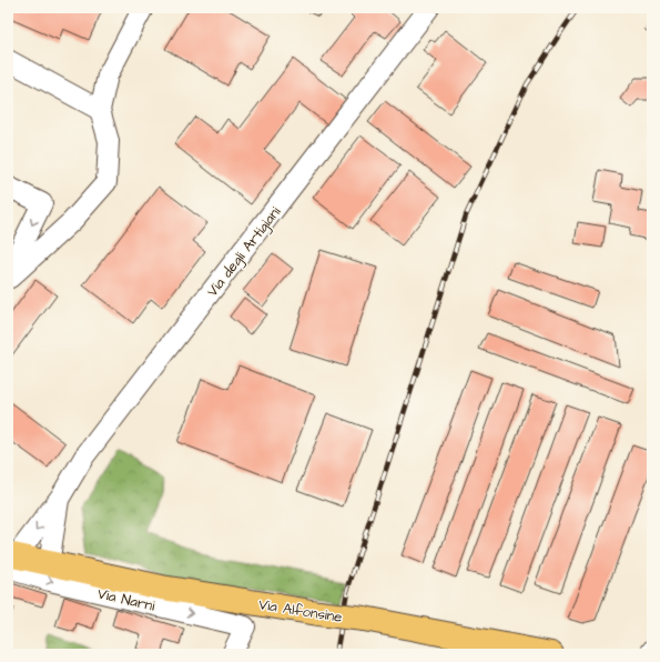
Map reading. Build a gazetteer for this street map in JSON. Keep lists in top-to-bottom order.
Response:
{
  "streets": {
    "main road": ["Via Alfonsine"],
    "street": ["Via degli Artigiani", "Via Narni"]
  },
  "crossings": [
    ["Via degli Artigiani", "Via Narni"],
    ["Via degli Artigiani", "Via Alfonsine"]
  ],
  "one_way": ["Via Narni"]
}
